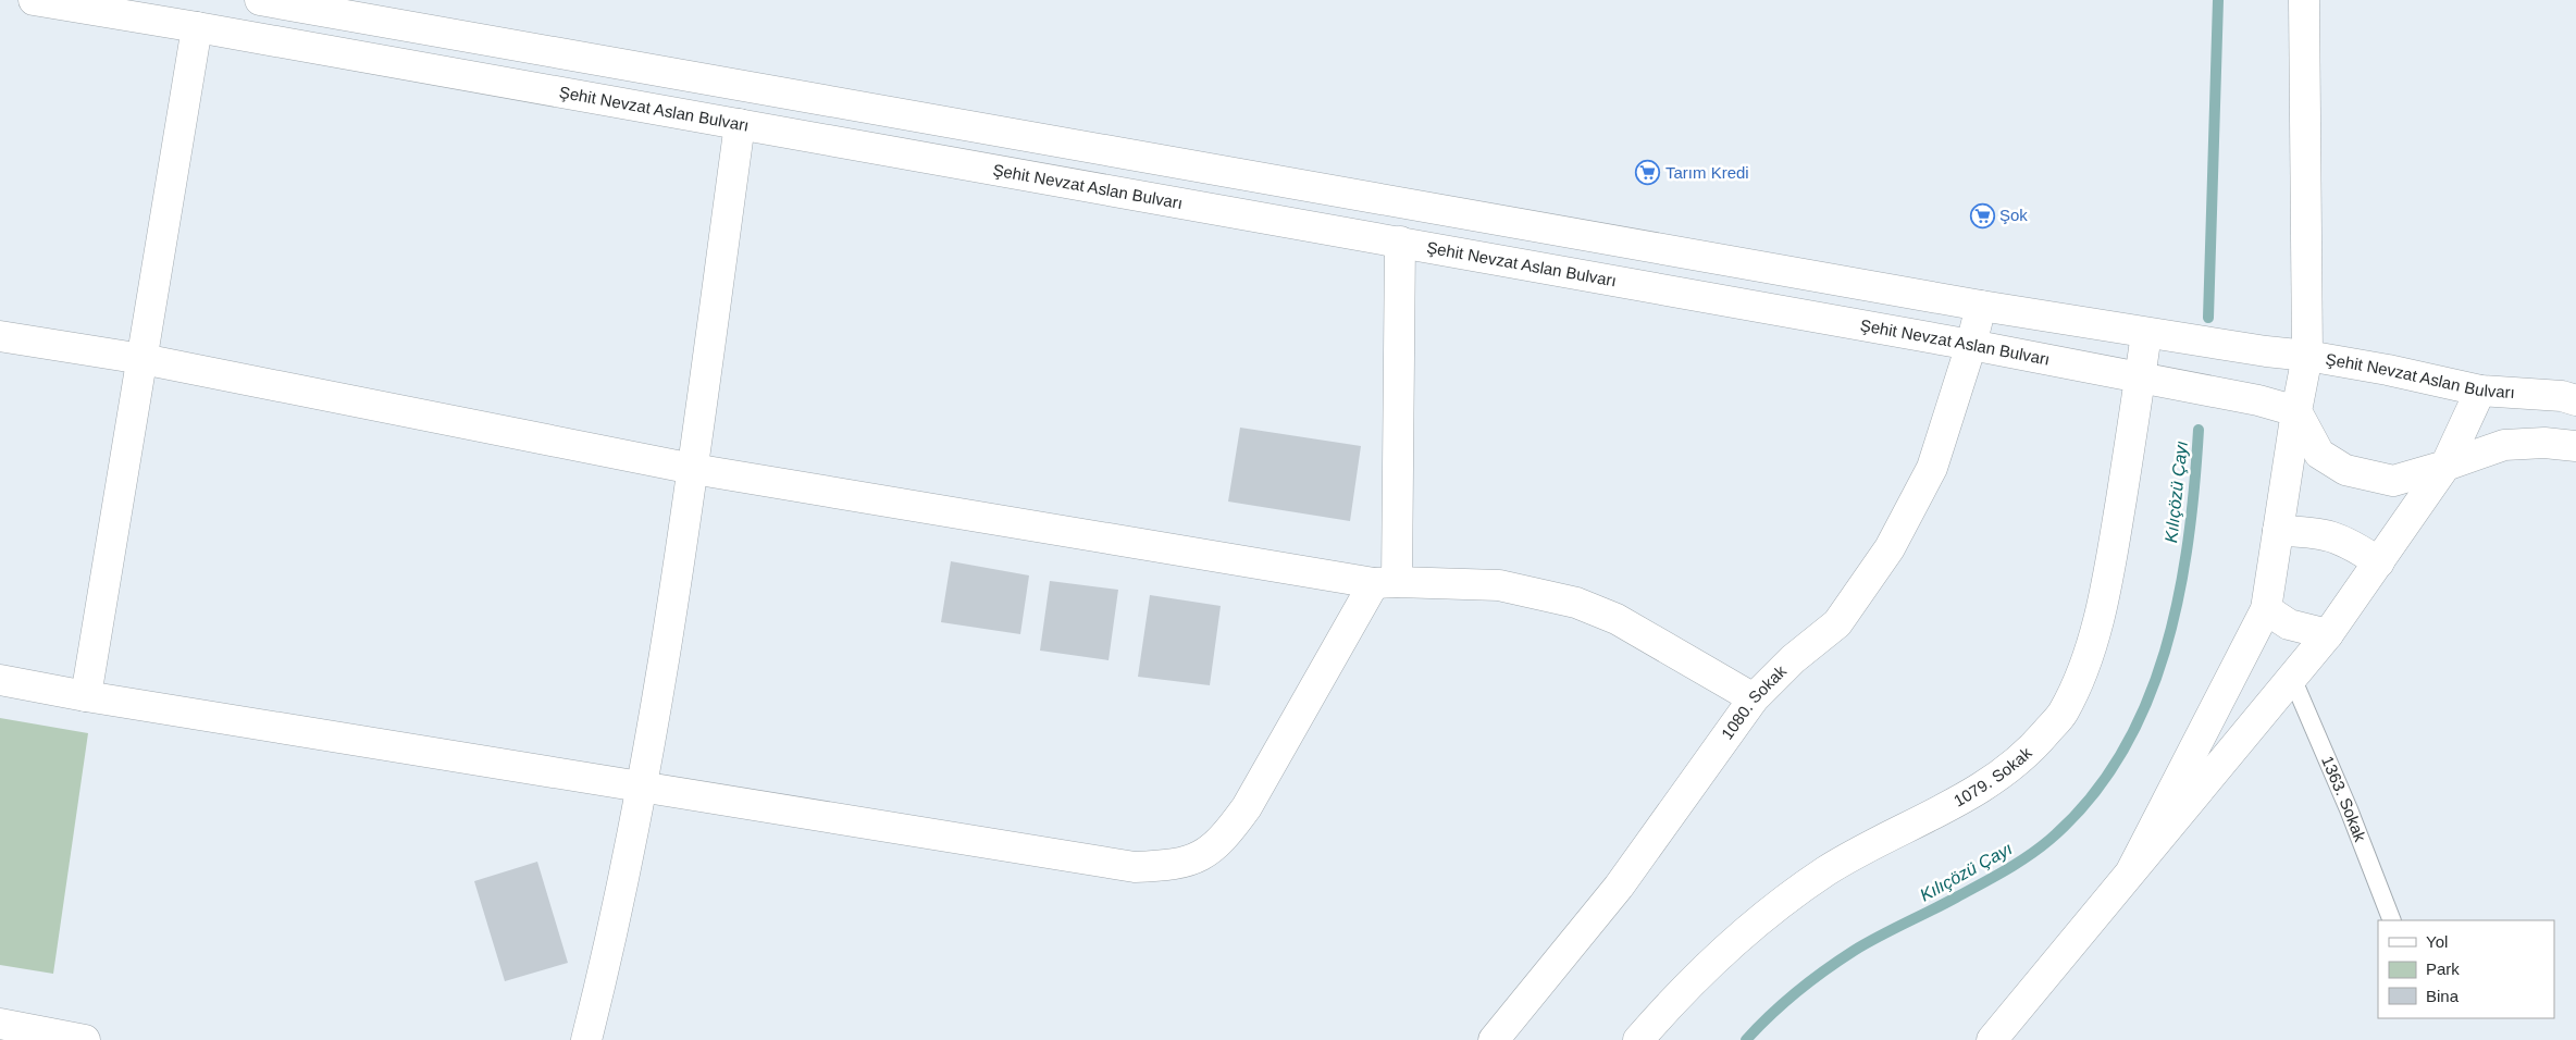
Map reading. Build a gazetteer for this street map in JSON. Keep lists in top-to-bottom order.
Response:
{
  "streets": {
    "street": ["Şehit Nevzat Aslan Bulvarı", "1080. Sokak", "1079. Sokak"],
    "lane": ["1363. Sokak"]
  },
  "crossings": [
    ["Şehit Nevzat Aslan Bulvarı", "1080. Sokak"],
    ["Şehit Nevzat Aslan Bulvarı", "1079. Sokak"]
  ],
  "water": ["Kılıçözü Çayı"],
  "places": {
    "supermarket": ["Tarım Kredi", "Şok"]
  },
  "legend": ["Yol", "Park", "Bina"]
}
